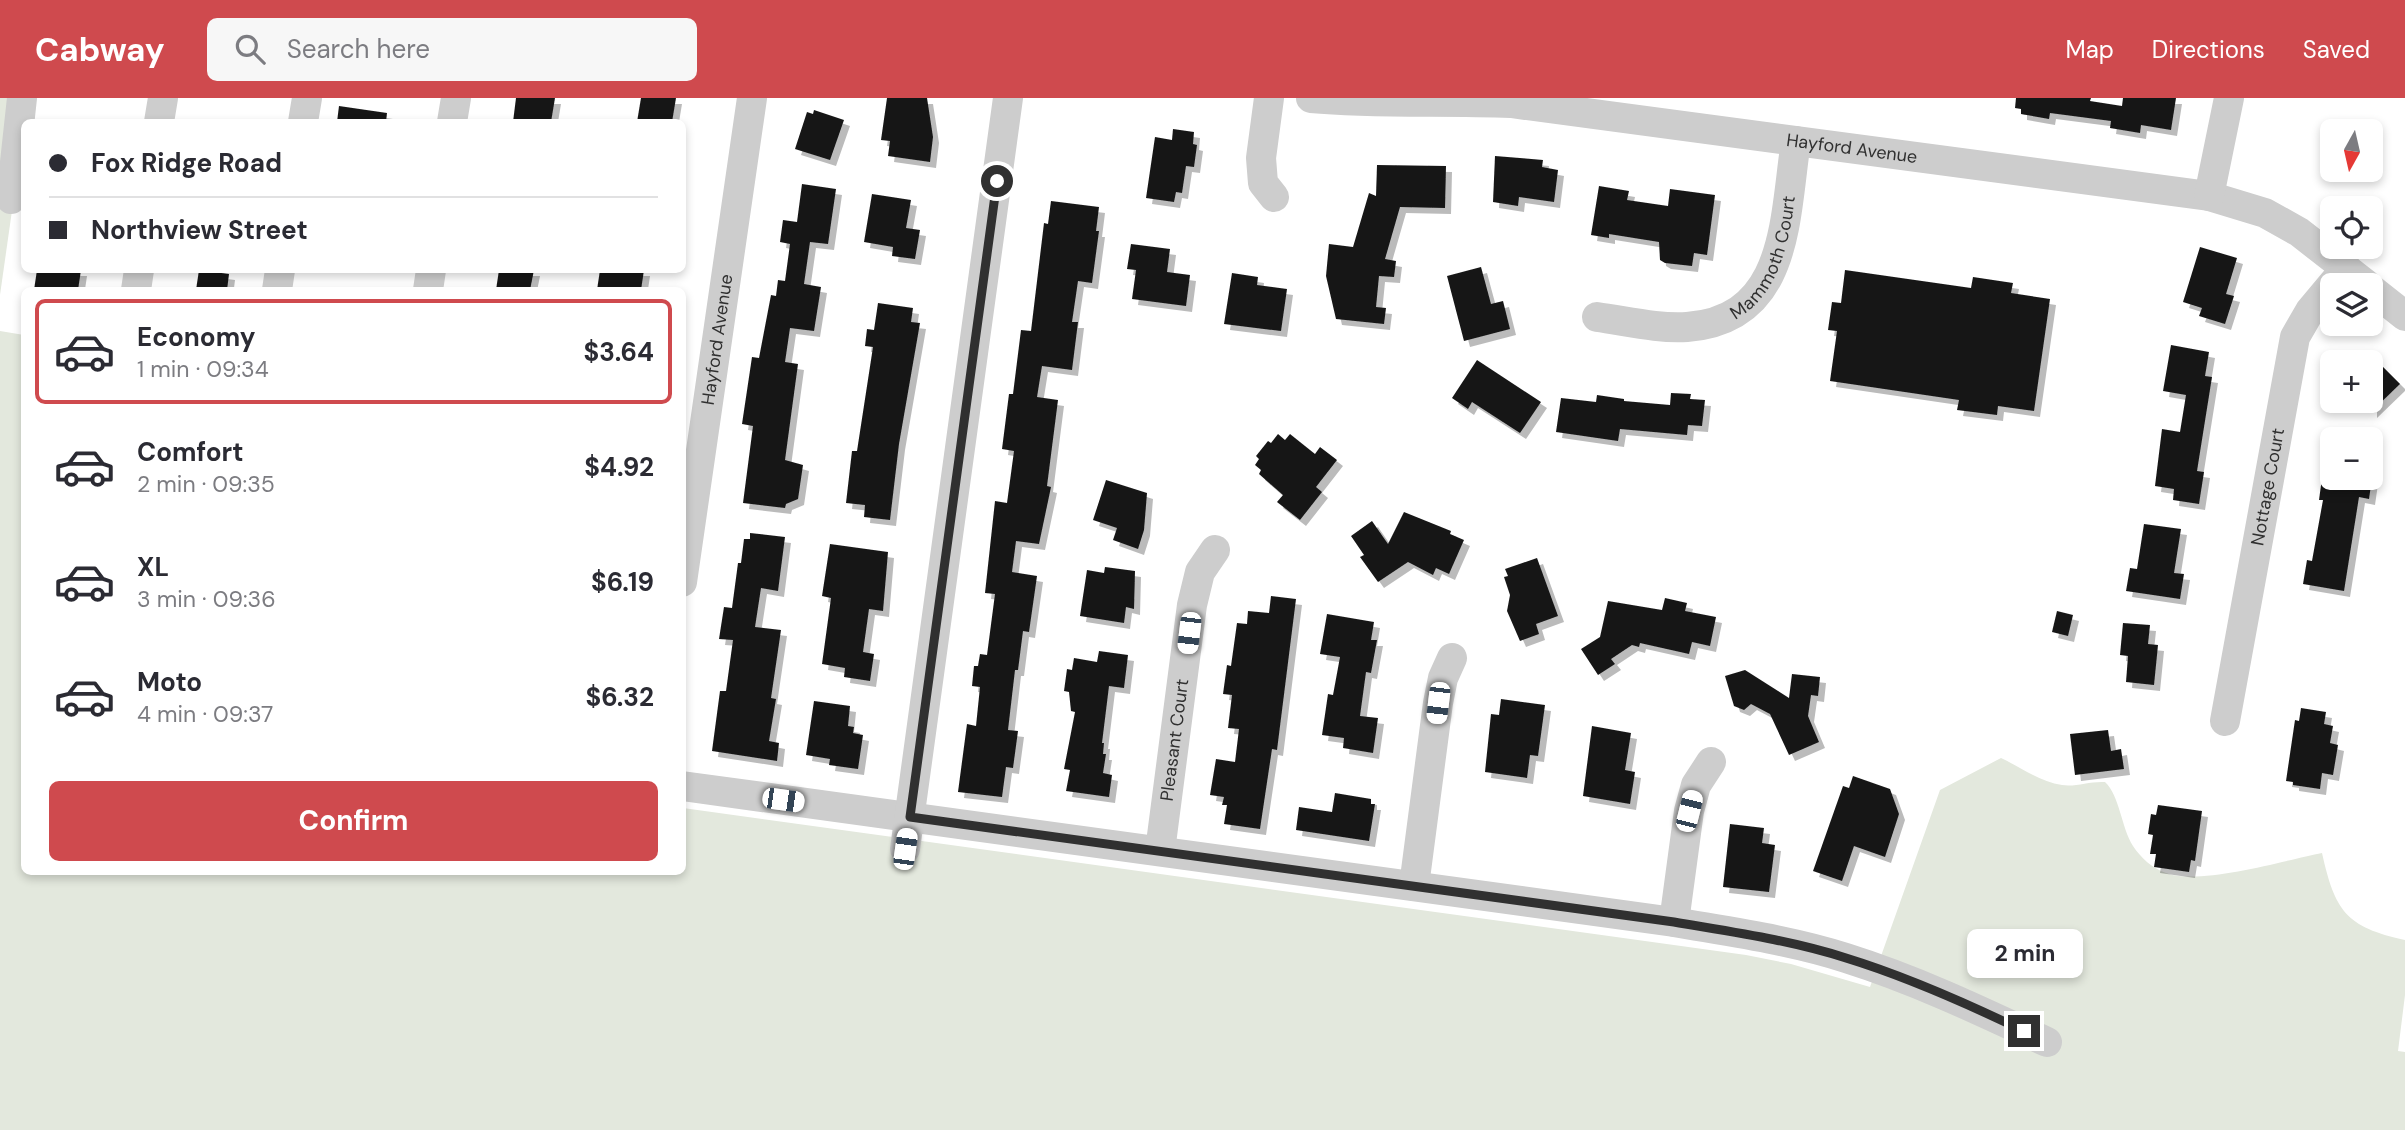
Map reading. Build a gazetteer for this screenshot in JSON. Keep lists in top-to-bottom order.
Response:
{
  "streets": {
    "street": [
      "Hayford Avenue",
      "Mammoth Court",
      "Nottage Court",
      "Pleasant Court"
    ]
  },
  "crossings": [
    ["Hayford Avenue", "Mammoth Court"]
  ],
  "north": "bottom",
  "page": {
    "header": "Cabway",
    "search": "Search here",
    "nav": ["Map", "Directions", "Saved"],
    "map_buttons": ["+", "−"],
    "banner": ["Fox Ridge Road", "Northview Street"],
    "list": [
      {
        "name": "Economy",
        "note": "1 min · 09:34",
        "value": "$3.64"
      },
      {
        "name": "Comfort",
        "note": "2 min · 09:35",
        "value": "$4.92"
      },
      {
        "name": "XL",
        "note": "3 min · 09:36",
        "value": "$6.19"
      },
      {
        "name": "Moto",
        "note": "4 min · 09:37",
        "value": "$6.32"
      }
    ],
    "buttons": "Confirm",
    "bubble": "2 min"
  }
}
